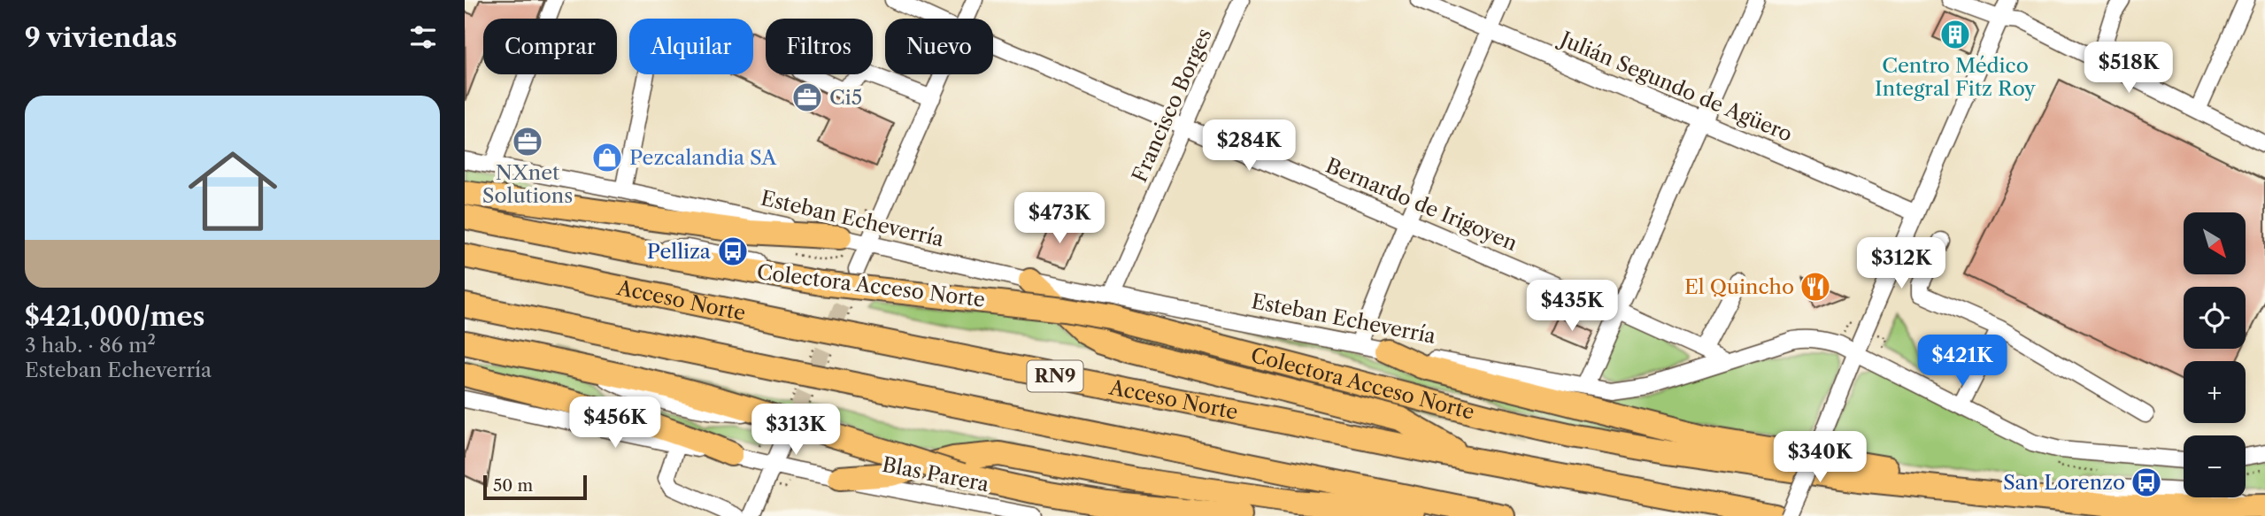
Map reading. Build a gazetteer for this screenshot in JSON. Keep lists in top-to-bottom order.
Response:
{
  "streets": {
    "highway": ["Colectora Acceso Norte", "Acceso Norte", "RN9"],
    "street": [
      "Julián Segundo de Agüero",
      "Francisco Borges",
      "Bernardo de Irigoyen",
      "Esteban Echeverría",
      "Blas Parera"
    ]
  },
  "crossings": [
    ["Francisco Borges", "Bernardo de Irigoyen"],
    ["Francisco Borges", "Esteban Echeverría"],
    ["Francisco Borges", "Colectora Acceso Norte"],
    ["Bernardo de Irigoyen", "Esteban Echeverría"],
    ["Esteban Echeverría", "Colectora Acceso Norte"]
  ],
  "places": {
    "building": ["Centro Médico Integral Fitz Roy"],
    "office": ["Ci5", "NXnet Solutions"],
    "shop": ["Pezcalandia SA"],
    "bus stop": ["Pelliza", "San Lorenzo"],
    "restaurant": ["El Quincho"]
  },
  "scale_bar": "50 m",
  "north": "bottom right",
  "page": {
    "heading": "9 viviendas",
    "chip": [
      "Comprar",
      "Alquilar",
      "Filtros",
      "Nuevo"
    ],
    "price": [
      "$518K",
      "$284K",
      "$473K",
      "$312K",
      "$435K",
      "$421K",
      "$456K",
      "$313K",
      "$340K"
    ],
    "list": [
      {
        "name": "$421,000/mes",
        "note": "3 hab. · 86 m² · Esteban Echeverría"
      }
    ],
    "map_buttons": ["+", "−"],
    "scale": "50 m"
  }
}
